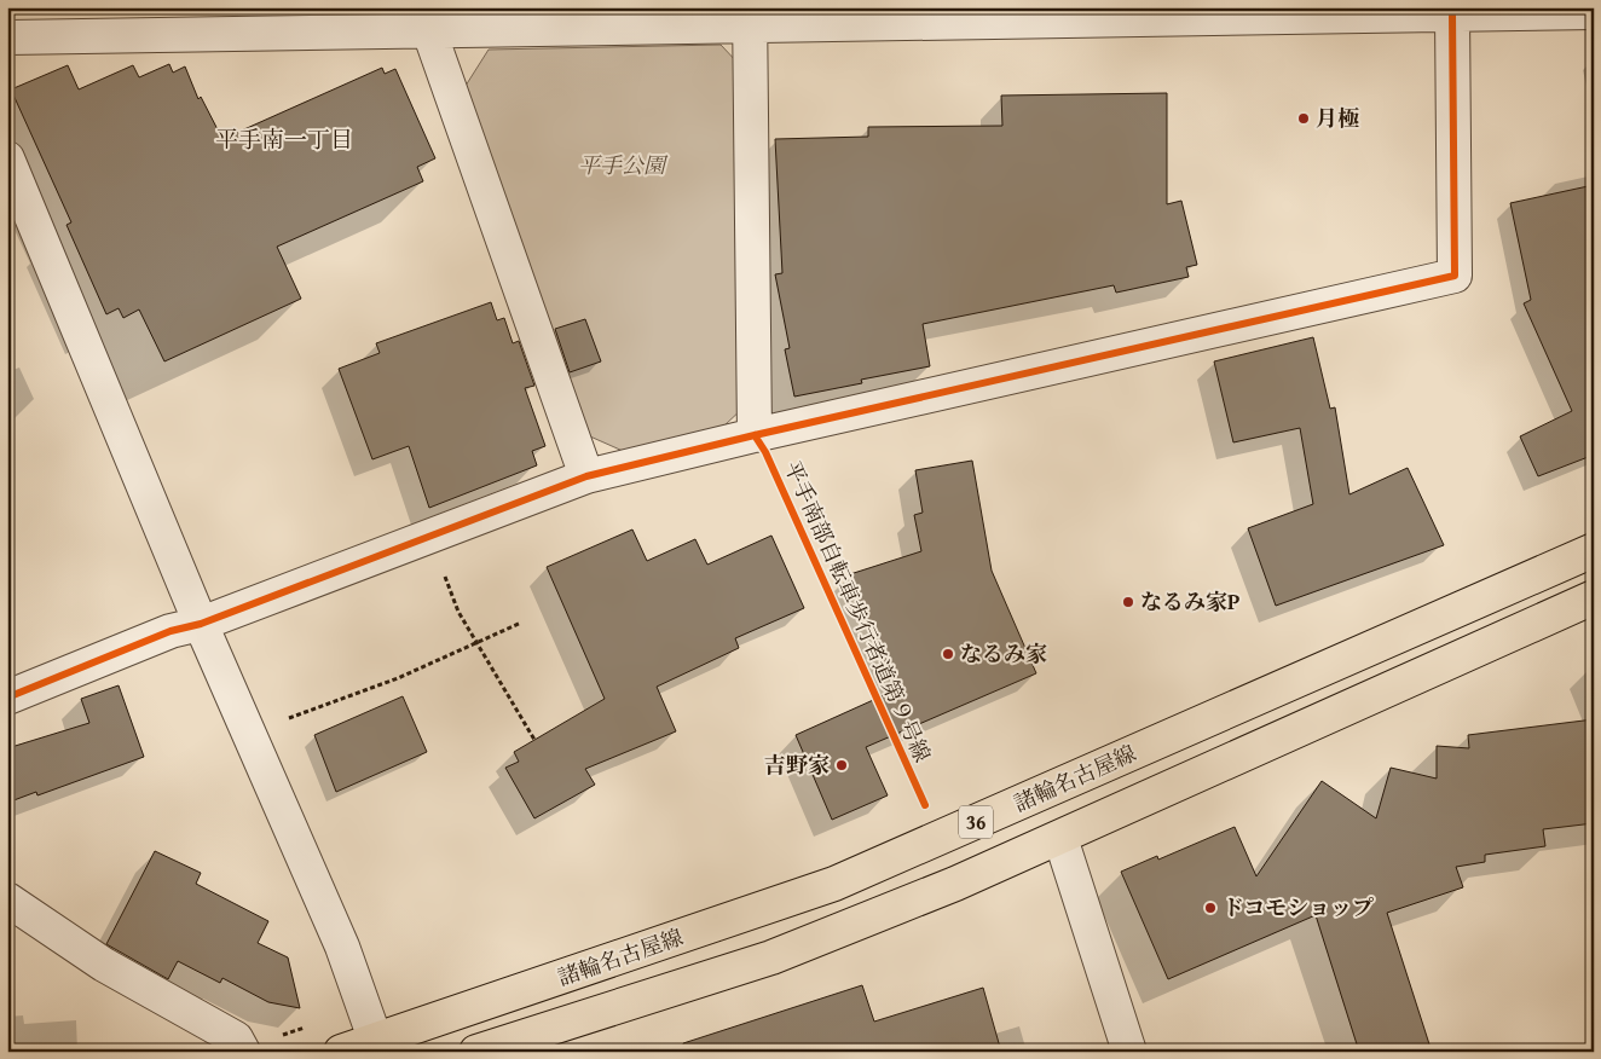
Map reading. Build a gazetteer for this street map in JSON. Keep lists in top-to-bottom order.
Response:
{
  "streets": {
    "main road": ["諸輪名古屋線", "36"],
    "cycle path": ["平手南部自転車歩行者道第９号線"]
  },
  "districts": ["平手南一丁目"],
  "parks": ["平手公園"],
  "places": [
    "月極",
    "なるみ家P",
    "なるみ家",
    "吉野家",
    "ドコモショップ"
  ]
}
